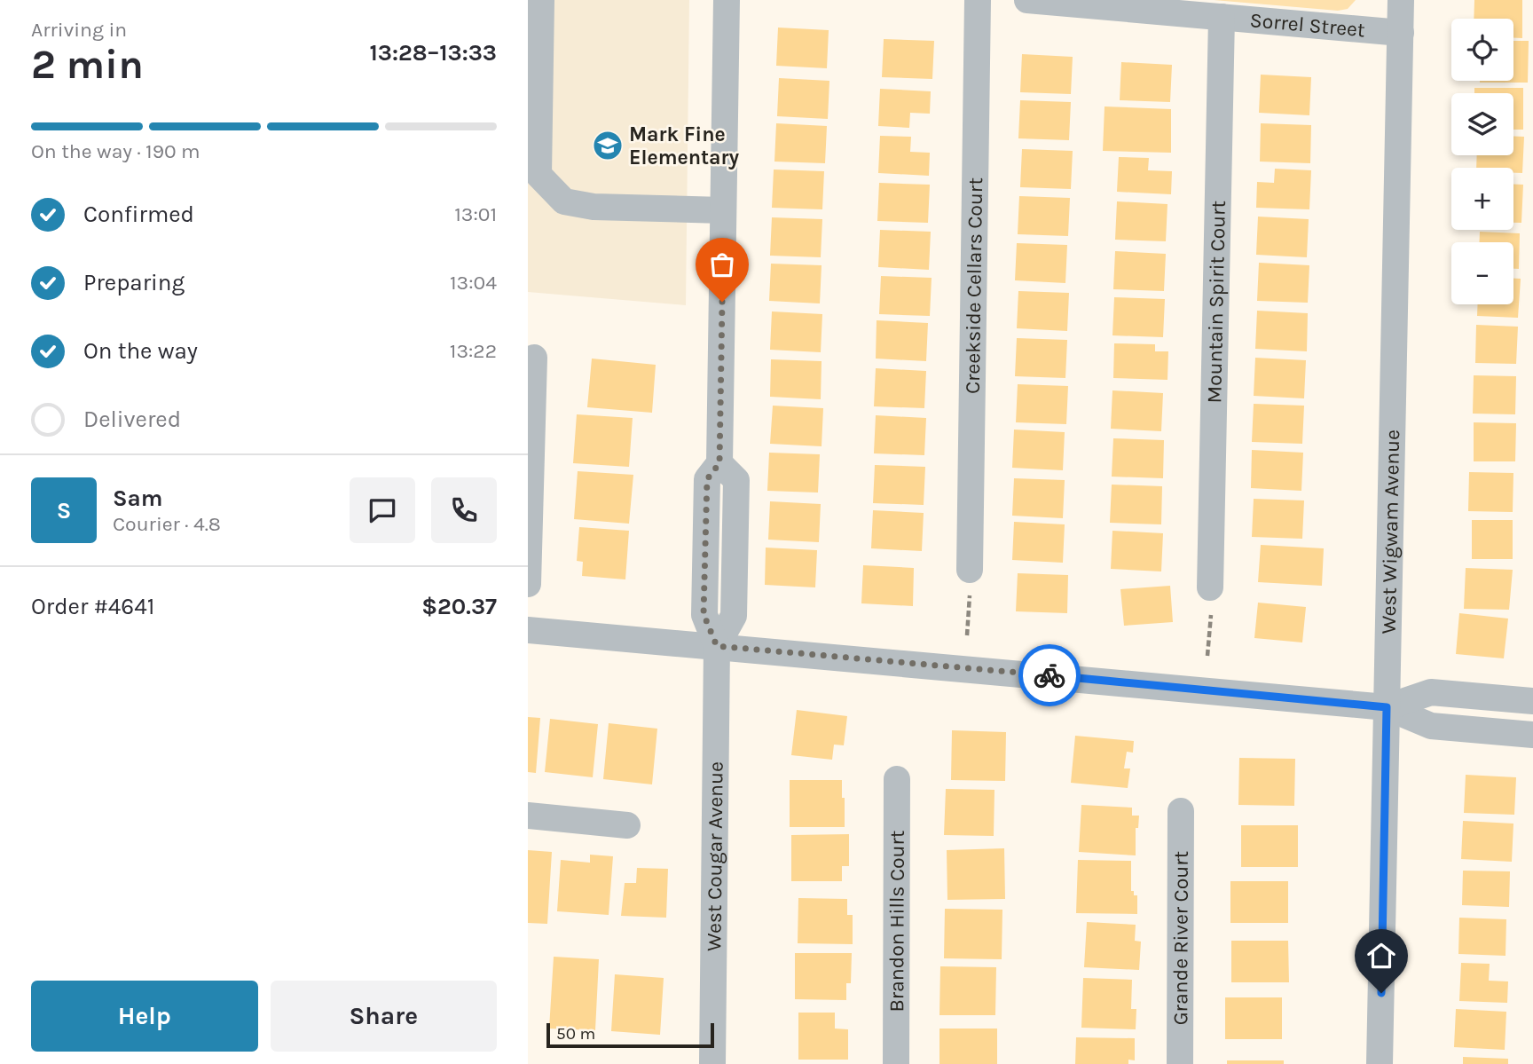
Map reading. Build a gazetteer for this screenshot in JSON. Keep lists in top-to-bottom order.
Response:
{
  "streets": {
    "street": [
      "Sorrel Street",
      "Creekside Cellars Court",
      "Mountain Spirit Court",
      "West Wigwam Avenue",
      "West Cougar Avenue",
      "Brandon Hills Court",
      "Grande River Court"
    ]
  },
  "crossings": [
    ["Sorrel Street", "Mountain Spirit Court"],
    ["Sorrel Street", "West Wigwam Avenue"]
  ],
  "places": {
    "school or university": ["Mark Fine Elementary"]
  },
  "scale_bar": "50 m",
  "page": {
    "heading": ["2 min", "Arriving in", "13:28–13:33"],
    "panel": [
      "Sam",
      "Courier · 4.8",
      "Order #4641",
      "$20.37"
    ],
    "map_buttons": ["+", "−"],
    "bar": "On the way · 190 m",
    "list": [
      ["Confirmed", "13:01"],
      ["Preparing", "13:04"],
      ["On the way", "13:22"],
      "Delivered"
    ],
    "round": "S",
    "buttons": ["Help", "Share"],
    "scale": "50 m"
  }
}
